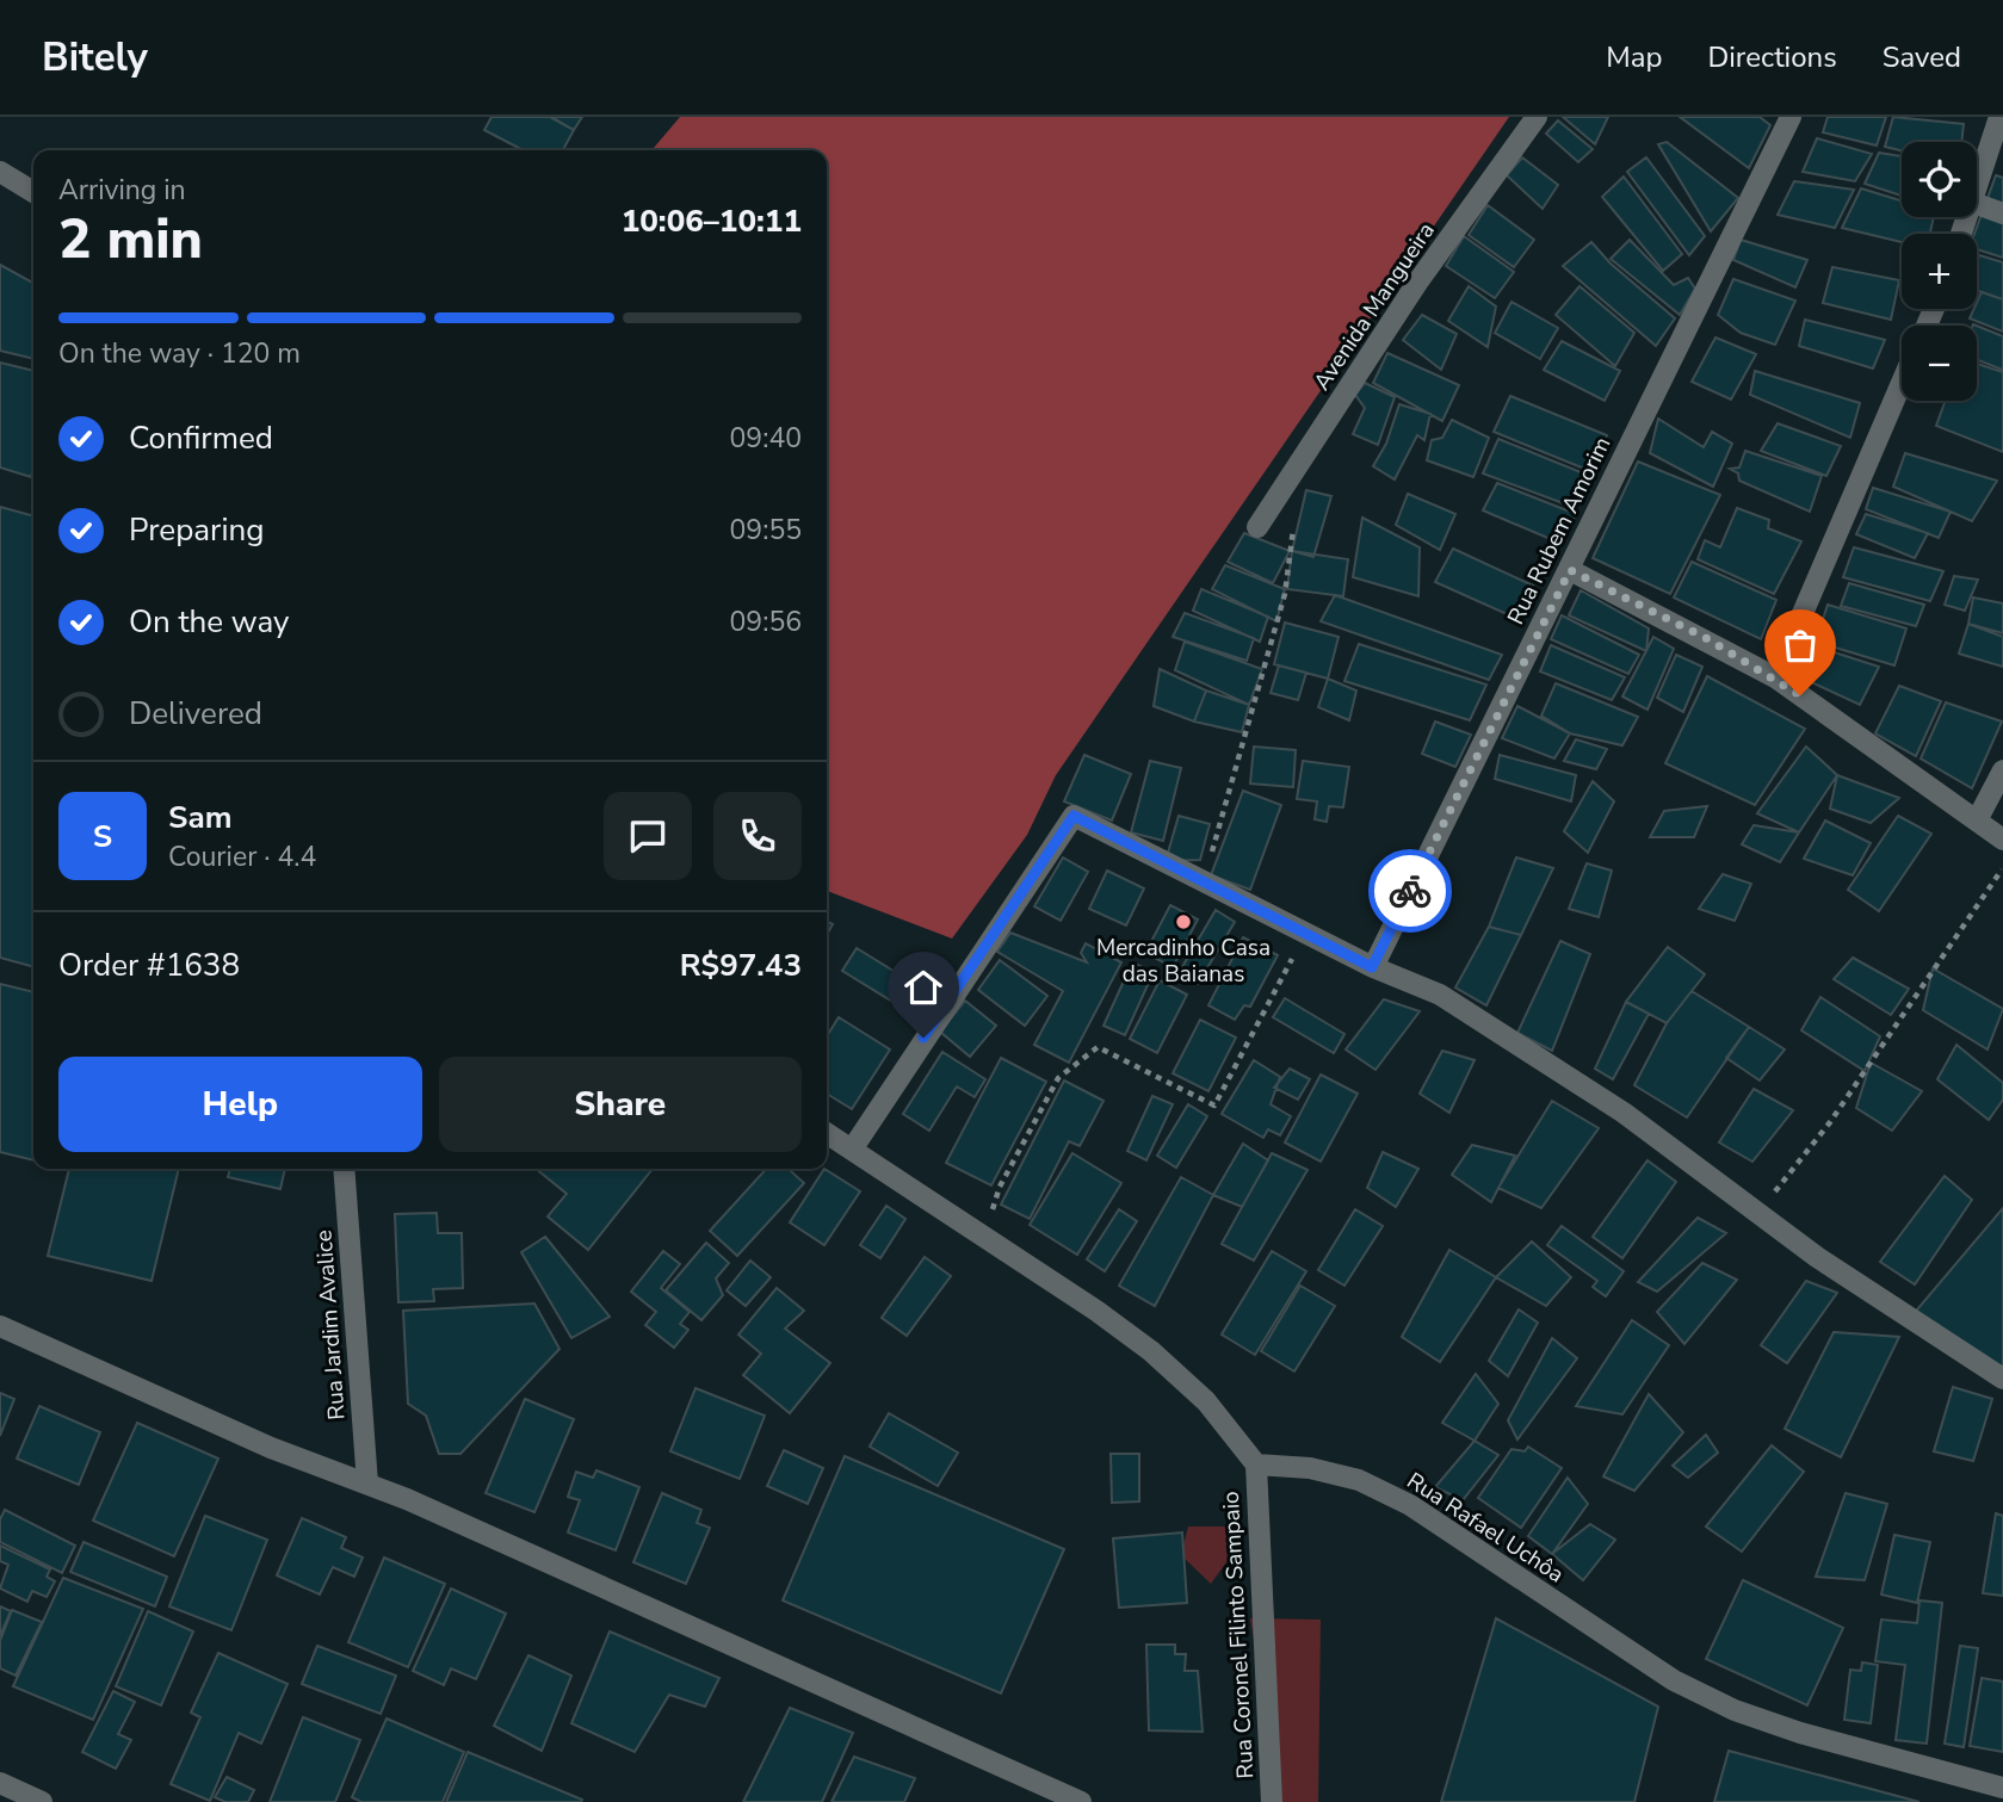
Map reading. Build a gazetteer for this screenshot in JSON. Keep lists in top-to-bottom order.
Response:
{
  "streets": {
    "street": [
      "Avenida Mangueira",
      "Rua Rubem Amorim",
      "Rua Jardim Avalice",
      "Rua Rafael Uchôa",
      "Rua Coronel Filinto Sampaio"
    ]
  },
  "crossings": [
    ["Rua Rafael Uchôa", "Rua Coronel Filinto Sampaio"]
  ],
  "places": ["Mercadinho Casa das Baianas"],
  "page": {
    "header": "Bitely",
    "nav": ["Map", "Directions", "Saved"],
    "map_buttons": ["+", "−"],
    "heading": ["2 min", "Arriving in", "10:06–10:11"],
    "panel": [
      "Sam",
      "Courier · 4.4",
      "Order #1638",
      "R$97.43"
    ],
    "bar": "On the way · 120 m",
    "list": [
      ["Confirmed", "09:40"],
      ["Preparing", "09:55"],
      ["On the way", "09:56"],
      "Delivered"
    ],
    "round": "S",
    "buttons": ["Help", "Share"]
  }
}
